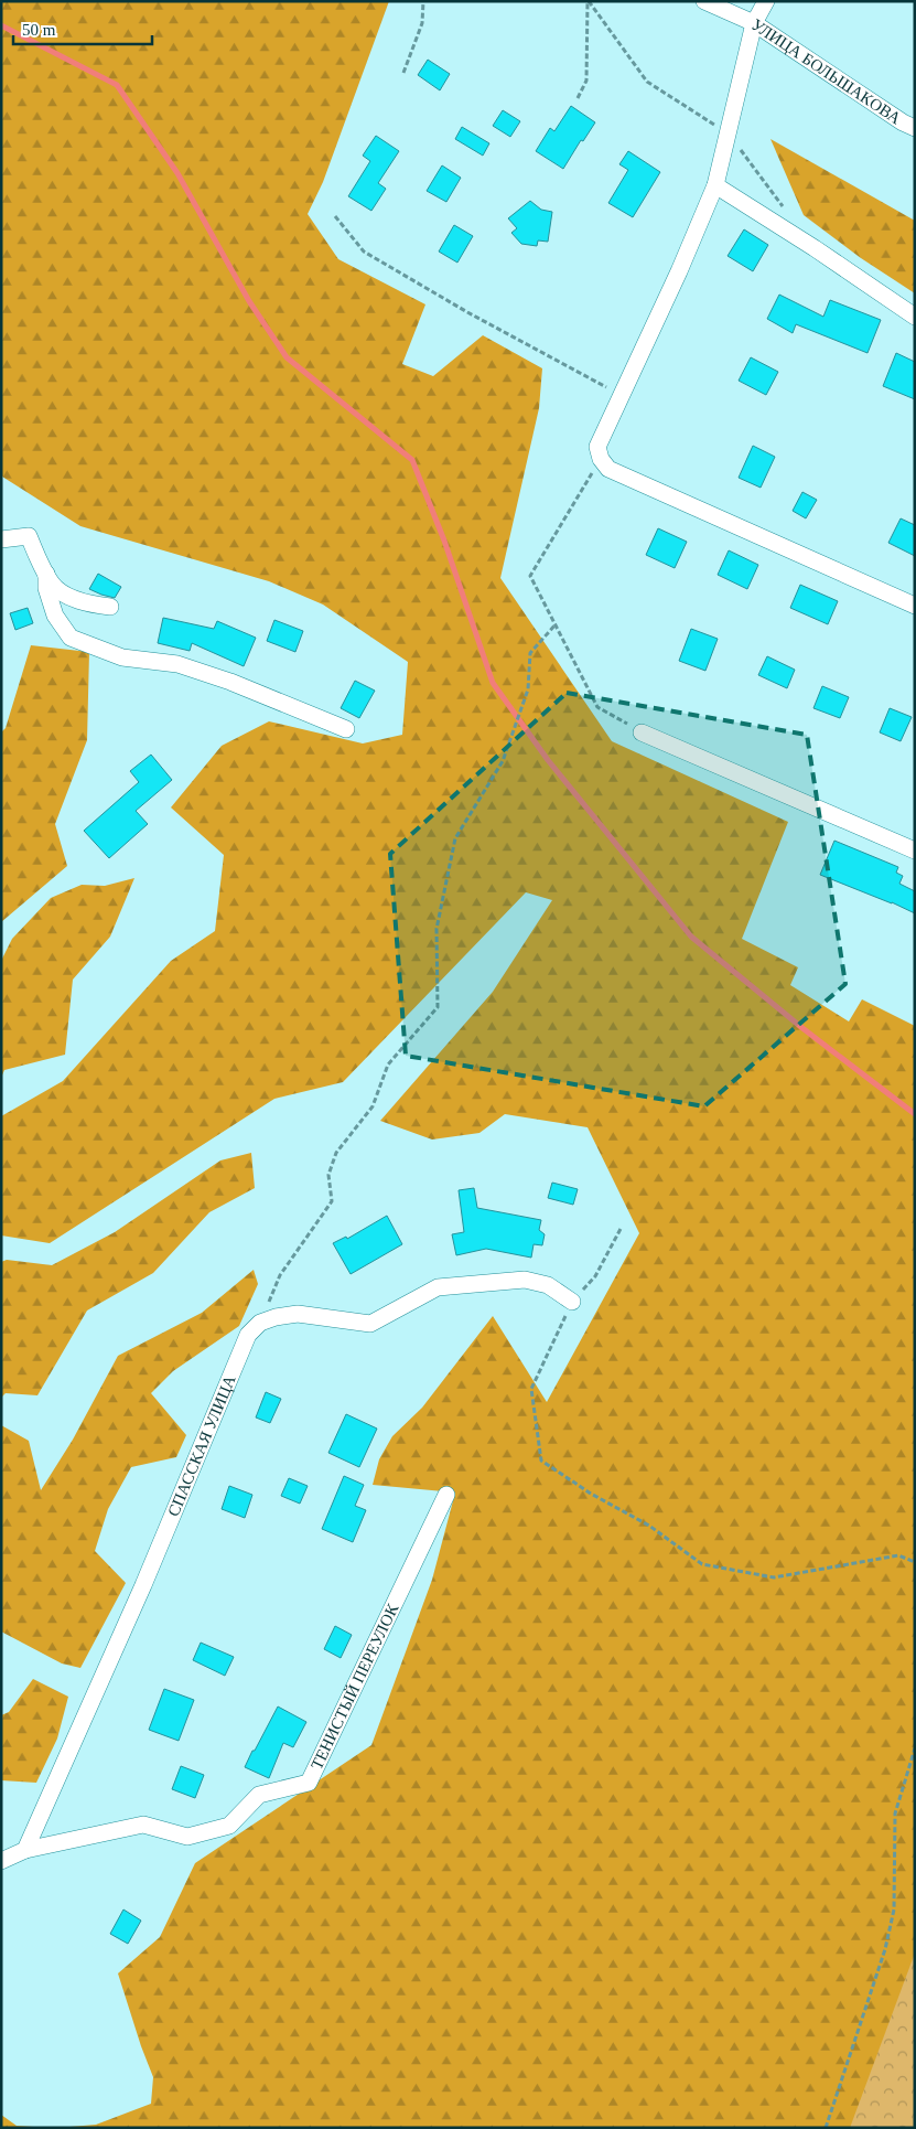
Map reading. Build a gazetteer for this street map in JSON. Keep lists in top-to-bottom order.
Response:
{
  "streets": {
    "street": ["УЛИЦА БОЛЬШАКОВА", "СПАССКАЯ УЛИЦА", "ТЕНИСТЫЙ ПЕРЕУЛОК"]
  },
  "crossings": [
    ["СПАССКАЯ УЛИЦА", "ТЕНИСТЫЙ ПЕРЕУЛОК"]
  ],
  "scale_bar": "50 m"
}
